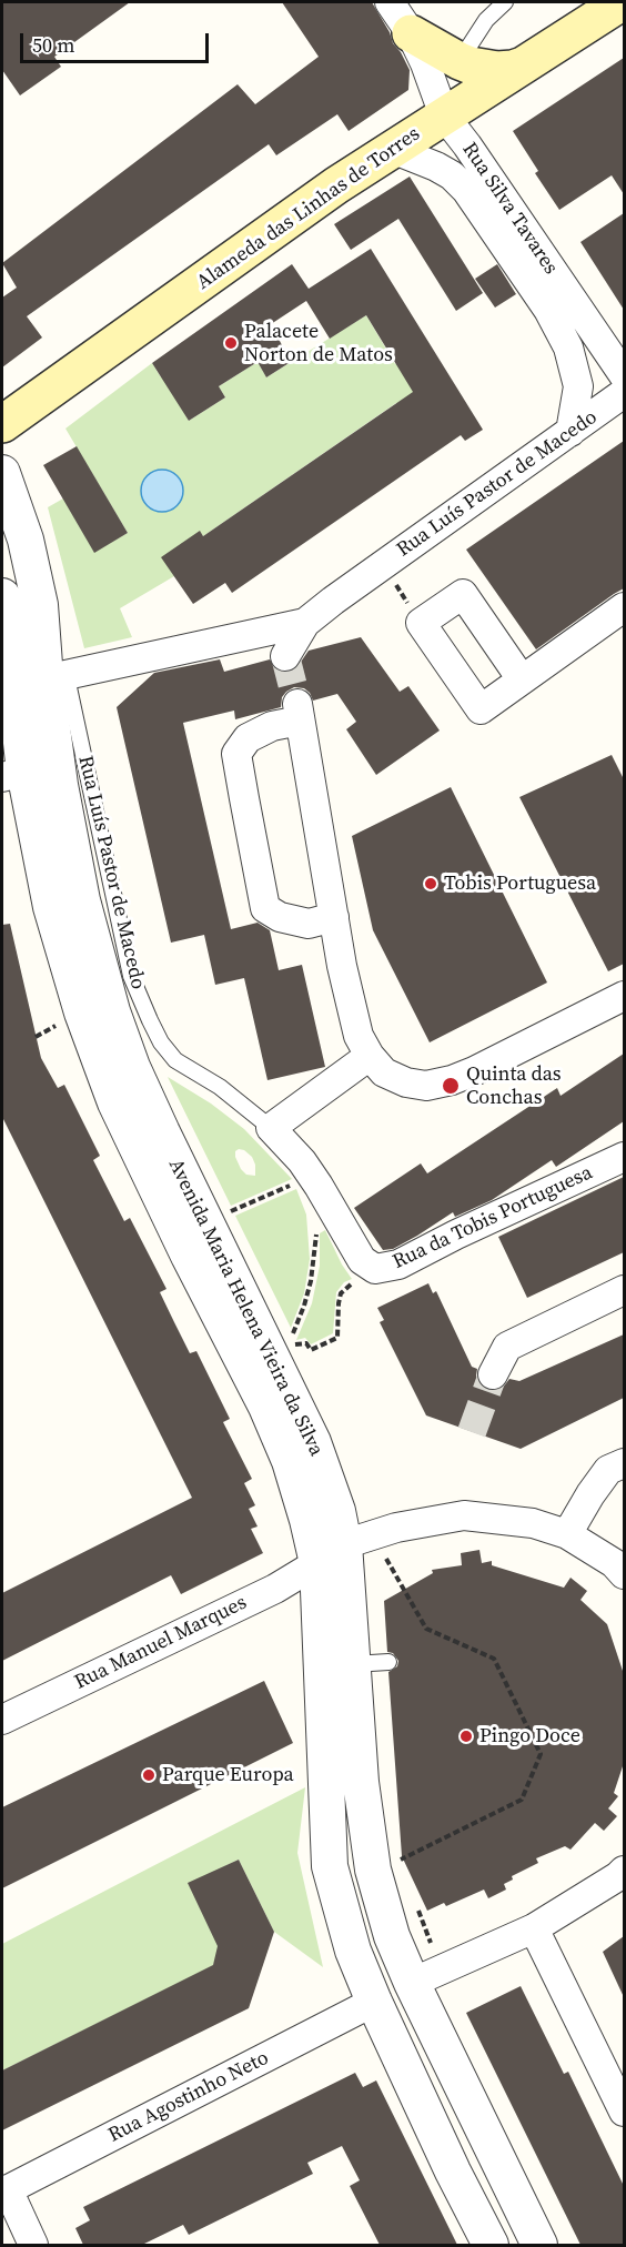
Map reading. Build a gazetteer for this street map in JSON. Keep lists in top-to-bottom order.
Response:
{
  "streets": {
    "main road": ["Alameda das Linhas de Torres"],
    "street": [
      "Rua Silva Tavares",
      "Rua Luís Pastor de Macedo",
      "Rua da Tobis Portuguesa",
      "Avenida Maria Helena Vieira da Silva",
      "Rua Manuel Marques",
      "Rua Agostinho Neto"
    ]
  },
  "crossings": [
    ["Alameda das Linhas de Torres", "Rua Silva Tavares"],
    ["Rua Silva Tavares", "Rua Luís Pastor de Macedo"],
    ["Rua Luís Pastor de Macedo", "Rua da Tobis Portuguesa"],
    ["Rua Luís Pastor de Macedo", "Avenida Maria Helena Vieira da Silva"],
    ["Avenida Maria Helena Vieira da Silva", "Rua Manuel Marques"],
    ["Avenida Maria Helena Vieira da Silva", "Rua Agostinho Neto"]
  ],
  "places": [
    "Palacete Norton de Matos",
    "Tobis Portuguesa",
    "Quinta das Conchas",
    "Pingo Doce",
    "Parque Europa"
  ],
  "scale_bar": "50 m"
}
